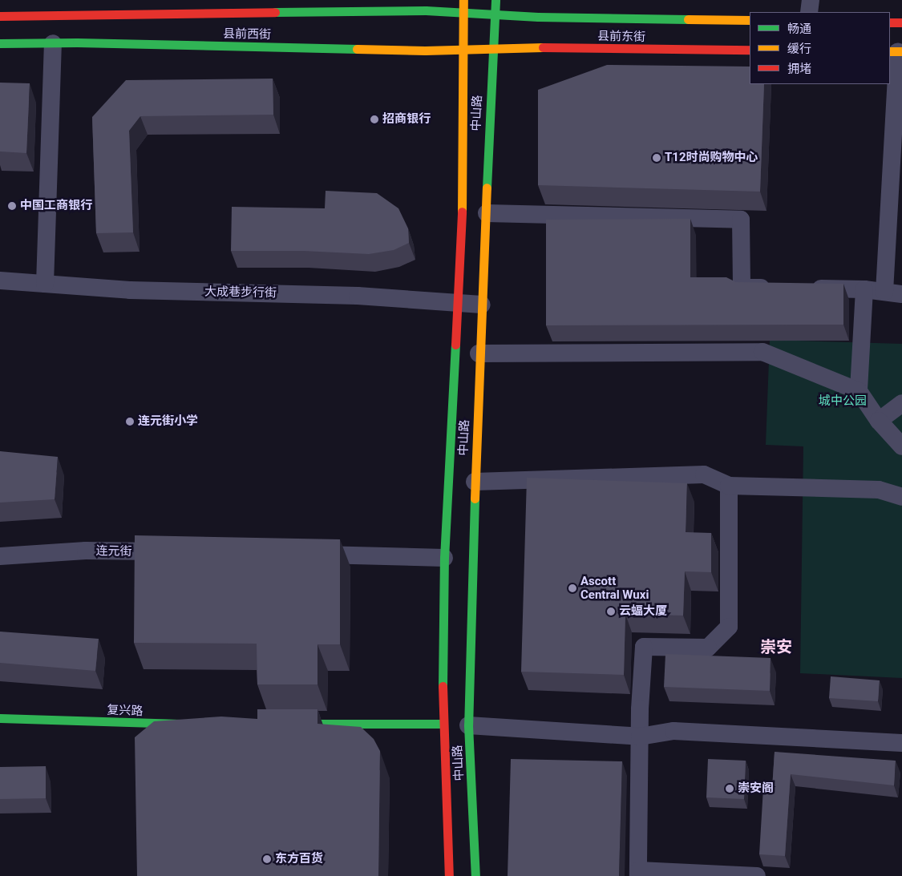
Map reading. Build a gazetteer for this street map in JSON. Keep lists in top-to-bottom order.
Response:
{
  "streets": {
    "main road": [
      "县前西街",
      "县前东街",
      "中山路",
      "复兴路"
    ],
    "street": ["大成巷步行街", "连元街"]
  },
  "crossings": [
    ["县前西街", "县前东街"],
    ["县前西街", "中山路"],
    ["县前东街", "中山路"],
    ["中山路", "大成巷步行街"]
  ],
  "districts": ["崇安"],
  "parks": ["城中公园"],
  "places": [
    "招商银行",
    "T12时尚购物中心",
    "中国工商银行",
    "连元街小学",
    "Ascott Central Wuxi",
    "云蝠大厦",
    "崇安阁",
    "东方百货"
  ],
  "legend": ["畅通", "缓行", "拥堵"]
}
